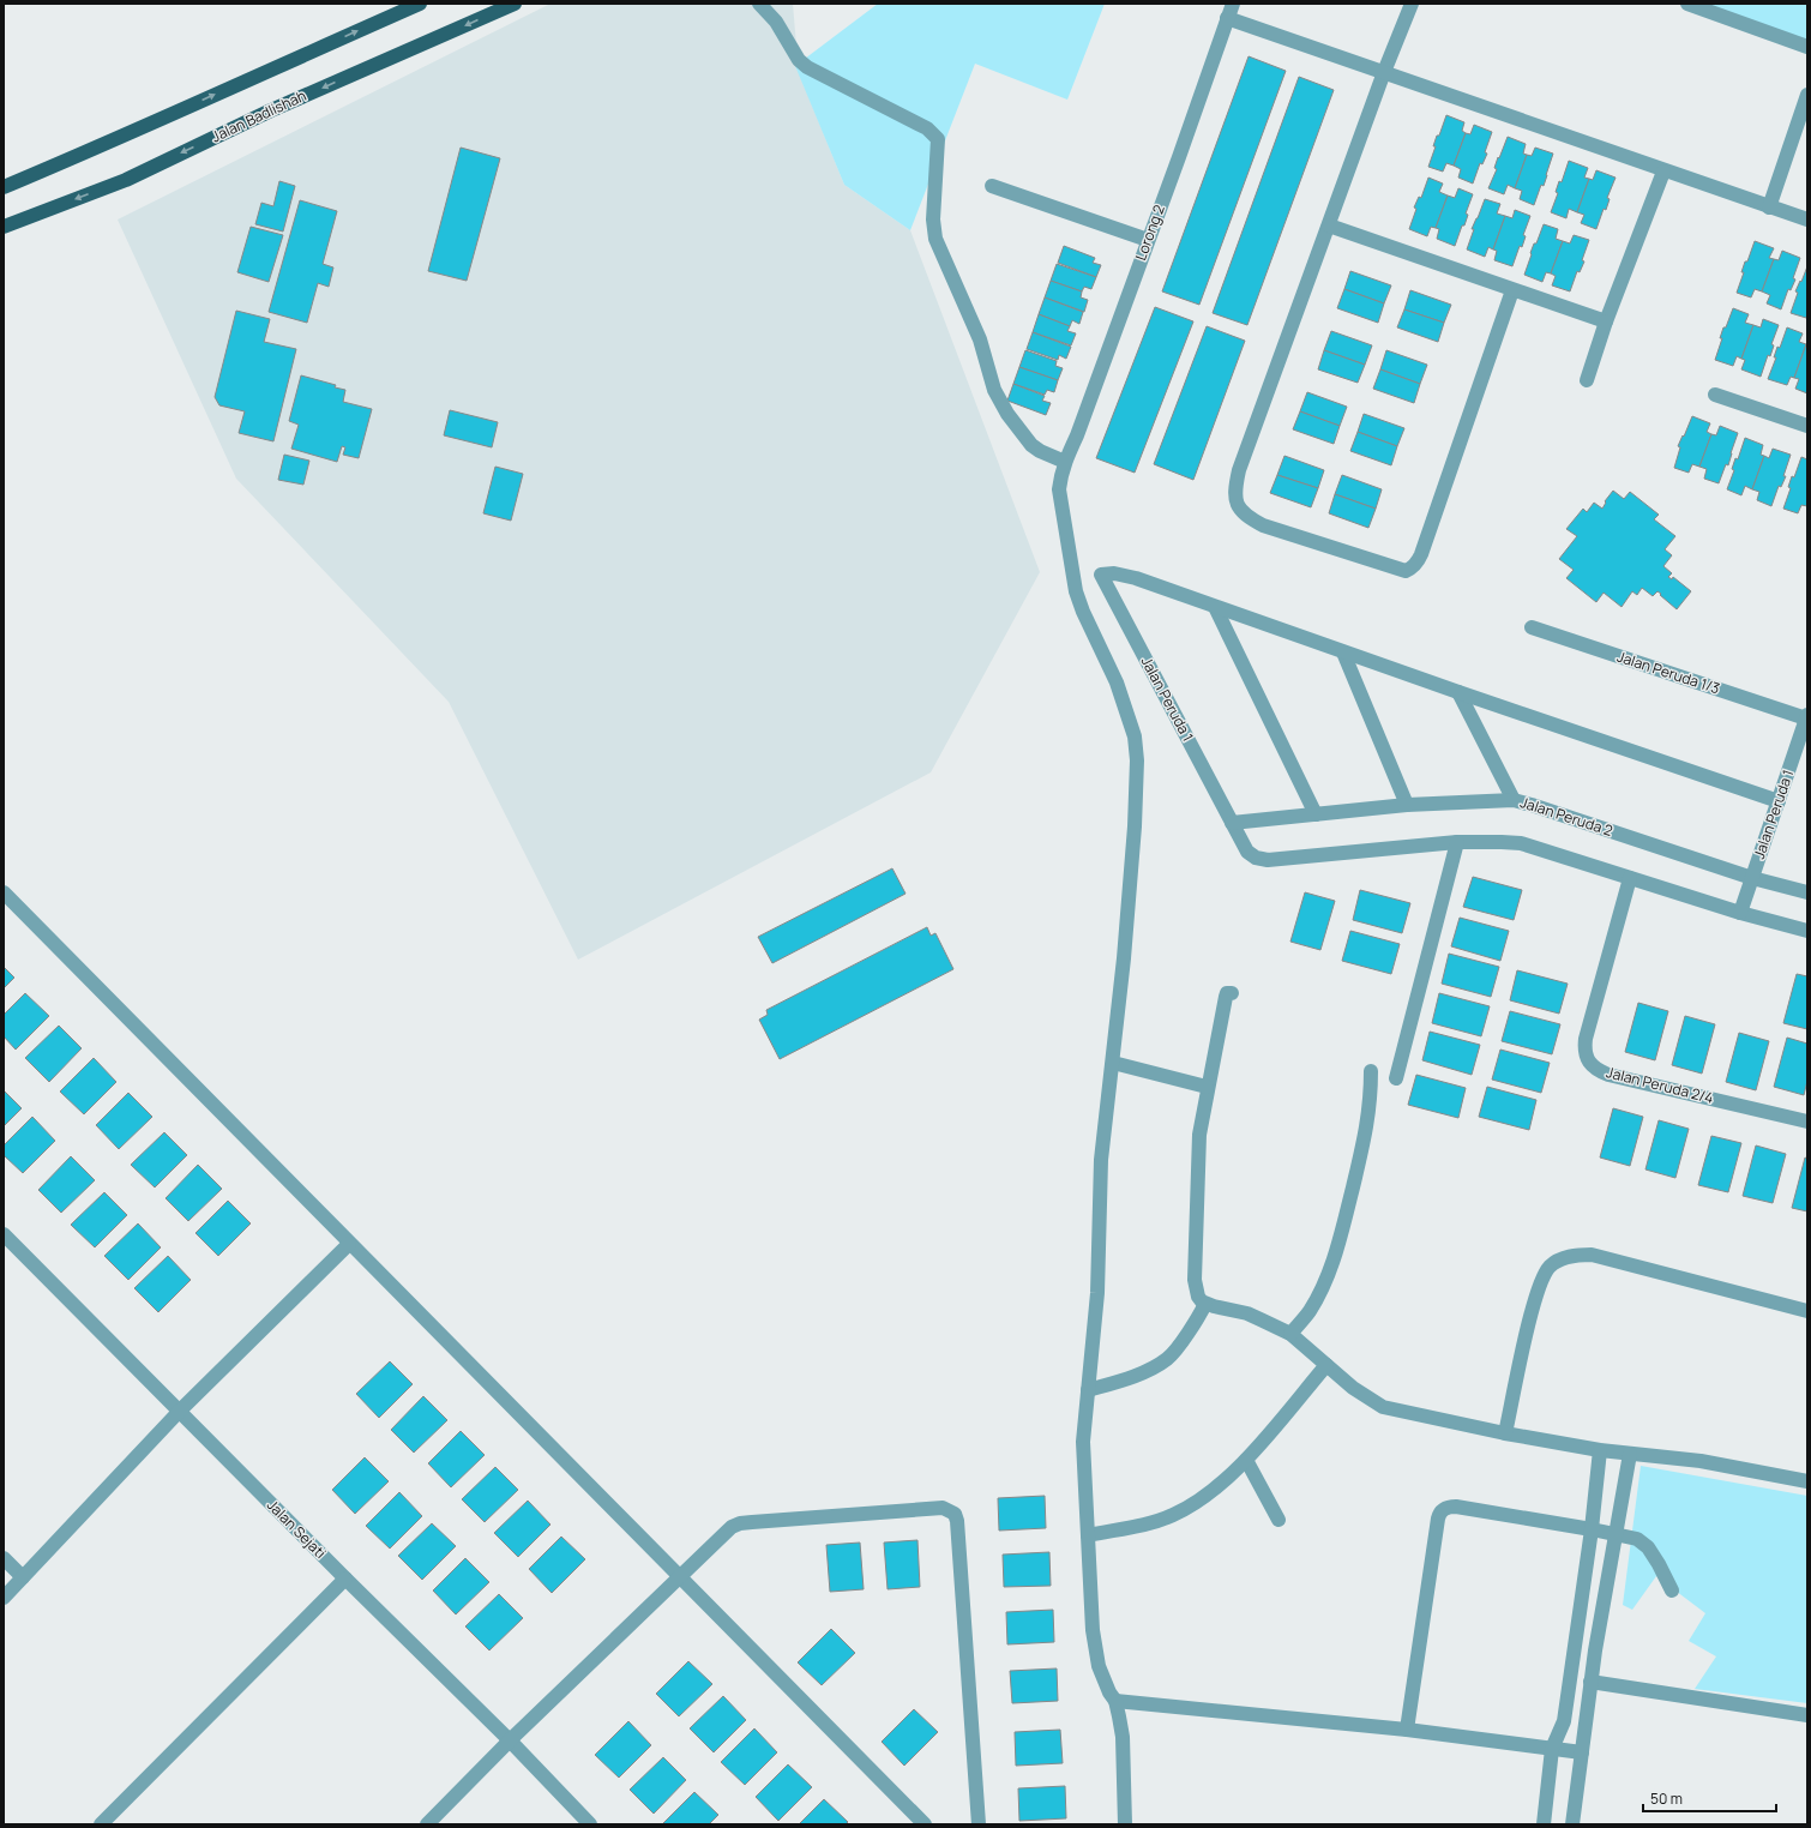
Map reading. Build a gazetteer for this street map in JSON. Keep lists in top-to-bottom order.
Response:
{
  "streets": {
    "main road": ["Jalan Badlishah"],
    "street": [
      "Lorong 2",
      "Jalan Peruda 1/3",
      "Jalan Peruda 1",
      "Jalan Peruda 2",
      "Jalan Peruda 2/4",
      "Jalan Sejati"
    ]
  },
  "crossings": [
    ["Jalan Peruda 1/3", "Jalan Peruda 1"],
    ["Jalan Peruda 1", "Jalan Peruda 2"],
    ["Jalan Peruda 1", "Jalan Peruda 2/4"]
  ],
  "scale_bar": "50 m"
}
